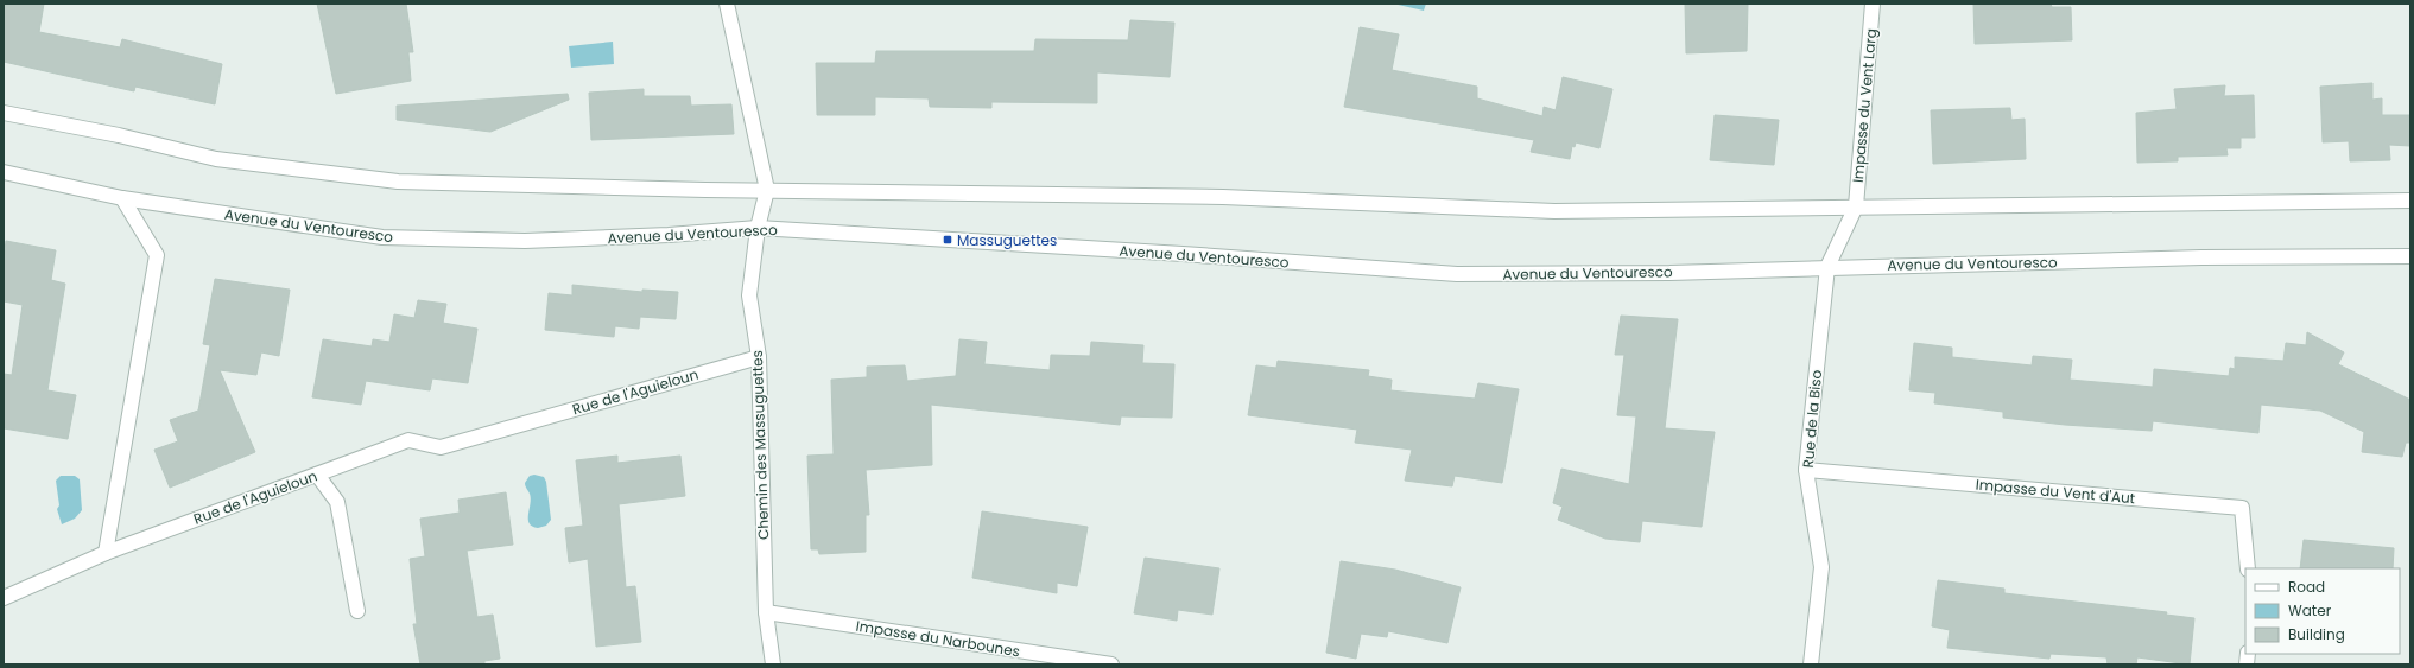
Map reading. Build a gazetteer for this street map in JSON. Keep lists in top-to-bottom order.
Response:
{
  "streets": {
    "street": [
      "Impasse du Vent Larg",
      "Avenue du Ventouresco",
      "Rue de l'Aguieloun",
      "Rue de la Biso",
      "Chemin des Massuguettes",
      "Impasse du Vent d'Aut",
      "Impasse du Narbounes"
    ]
  },
  "crossings": [
    ["Impasse du Vent Larg", "Rue de la Biso"],
    ["Avenue du Ventouresco", "Rue de la Biso"],
    ["Avenue du Ventouresco", "Chemin des Massuguettes"],
    ["Rue de l'Aguieloun", "Chemin des Massuguettes"],
    ["Rue de la Biso", "Impasse du Vent d'Aut"],
    ["Chemin des Massuguettes", "Impasse du Narbounes"]
  ],
  "places": {
    "transit": ["Massuguettes"]
  },
  "legend": ["Road", "Water", "Building"]
}
